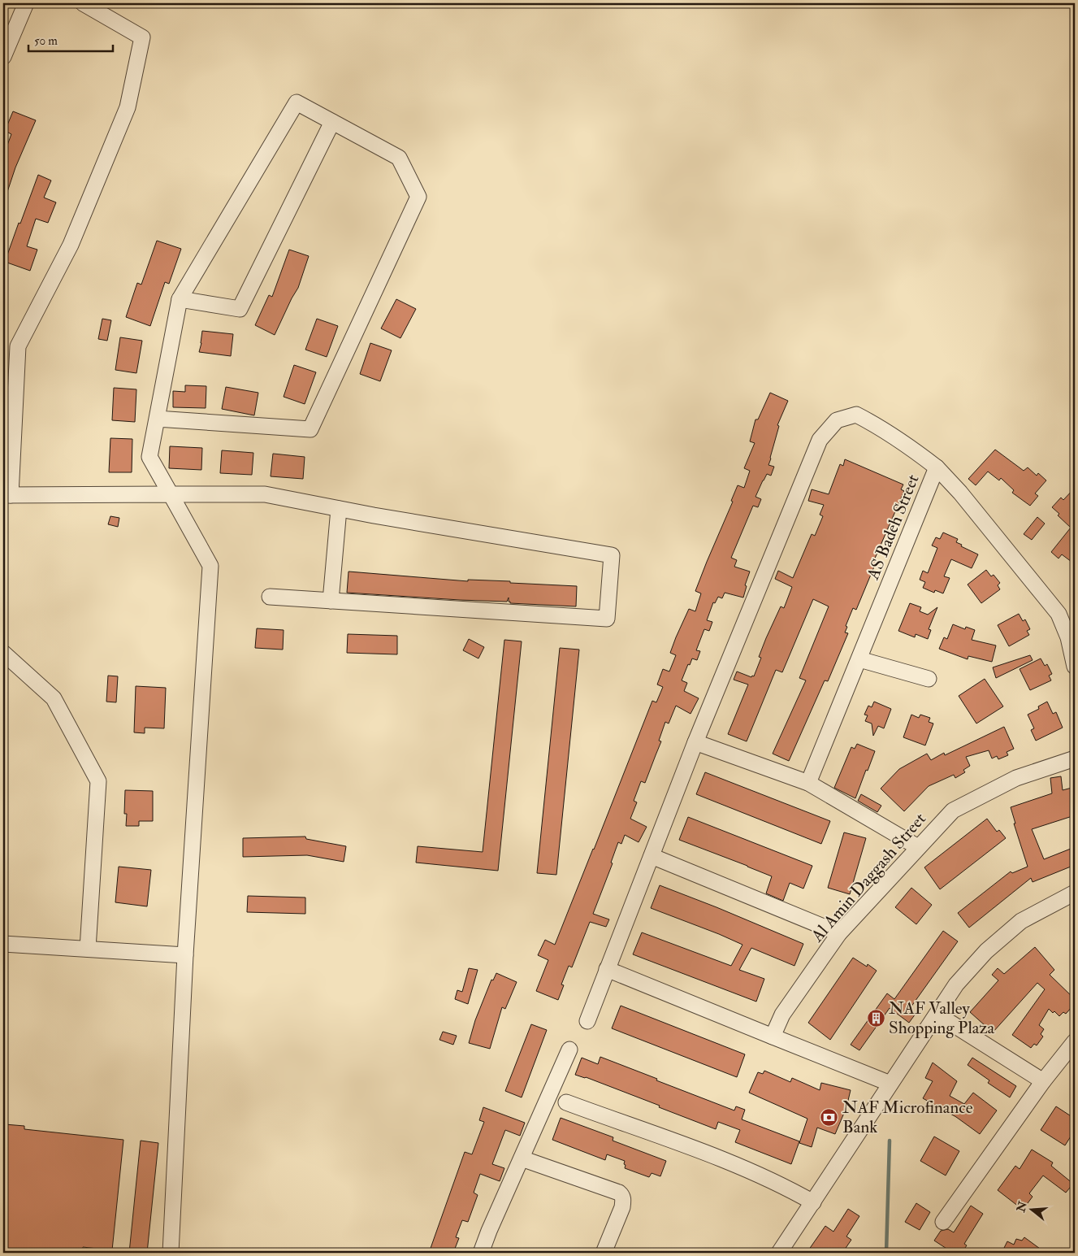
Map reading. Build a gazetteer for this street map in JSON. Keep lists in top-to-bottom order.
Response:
{
  "streets": {
    "street": ["AS Badeh Street", "Al Amin Daggash Street"]
  },
  "places": {
    "building": ["NAF Valley Shopping Plaza"],
    "bank": ["NAF Microfinance Bank"]
  },
  "scale_bar": "50 m",
  "north": "left"
}
